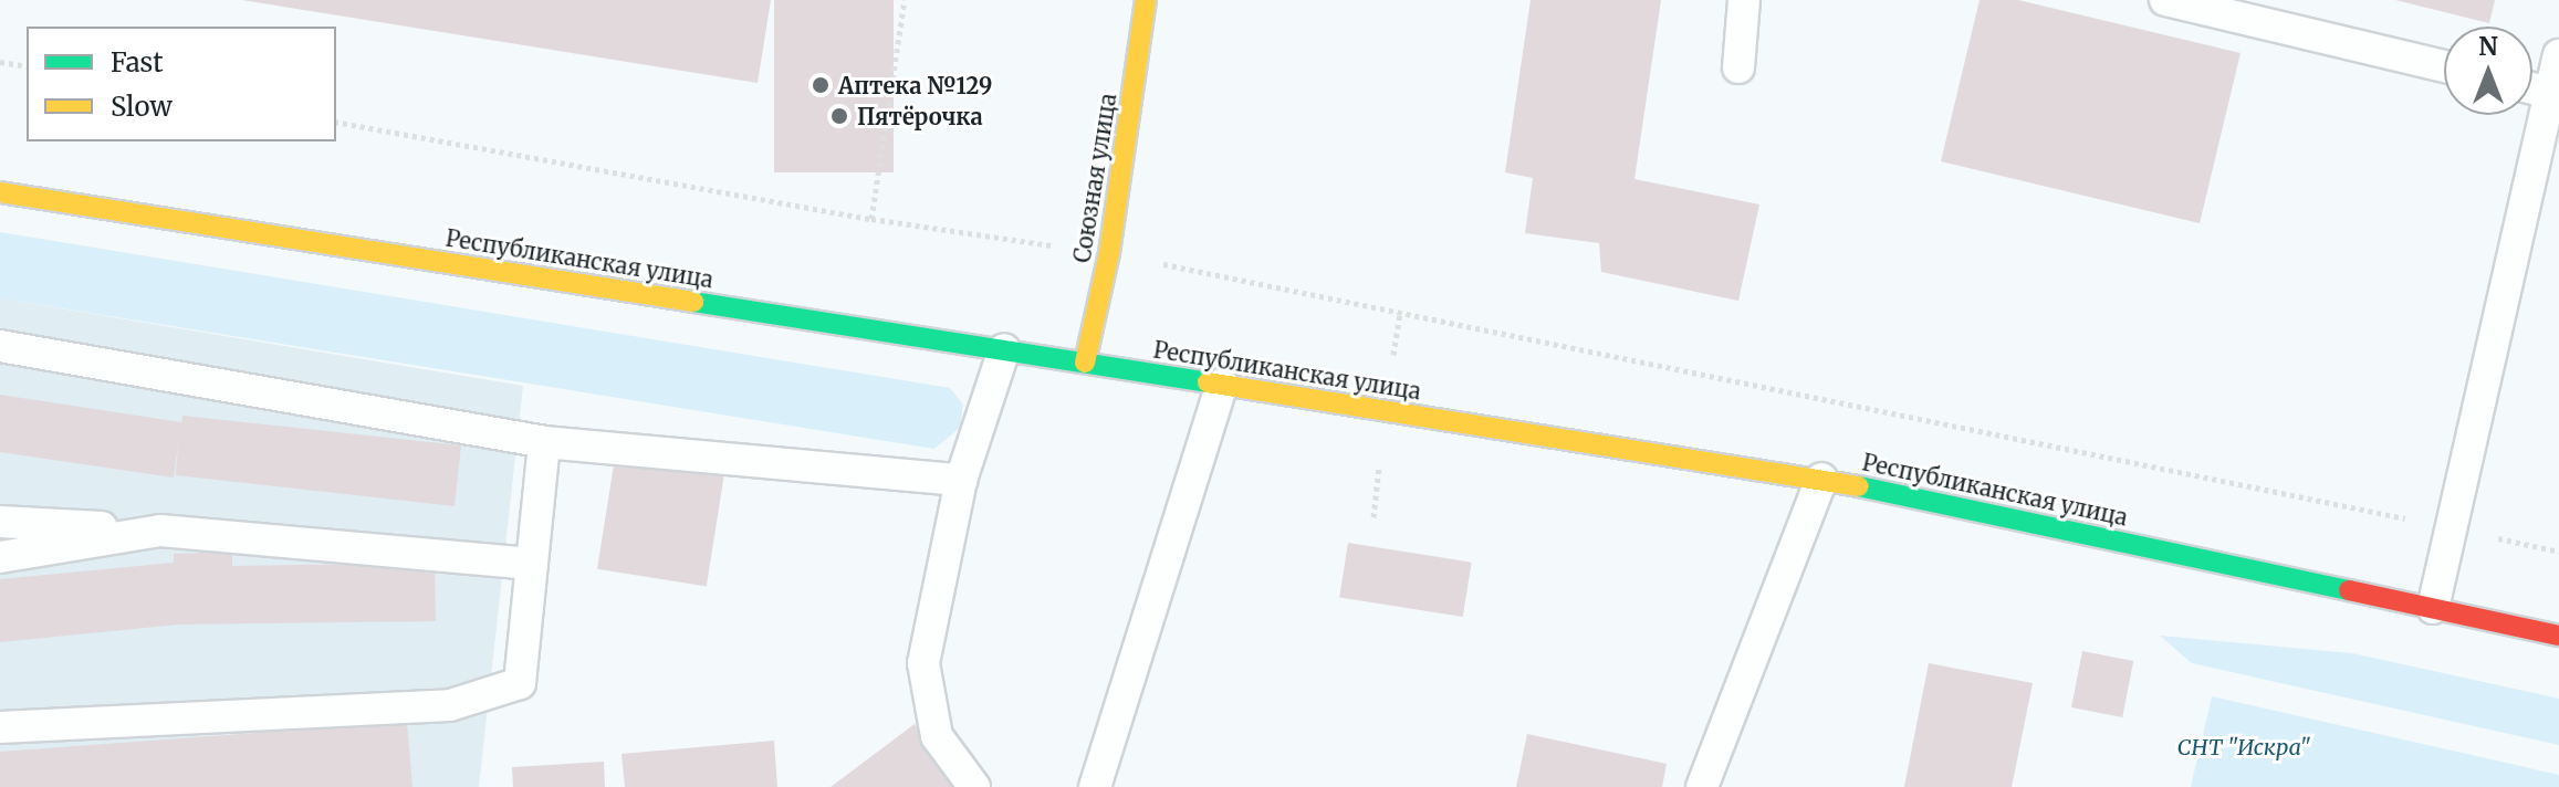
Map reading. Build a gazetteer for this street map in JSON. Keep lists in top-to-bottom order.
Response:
{
  "streets": {
    "main road": ["Союзная улица", "Республиканская улица"]
  },
  "crossings": [
    ["Союзная улица", "Республиканская улица"]
  ],
  "parks": ["СНТ \"Искра\""],
  "places": ["Аптека №129", "Пятёрочка"],
  "legend": ["Fast", "Slow"],
  "north": "top"
}
